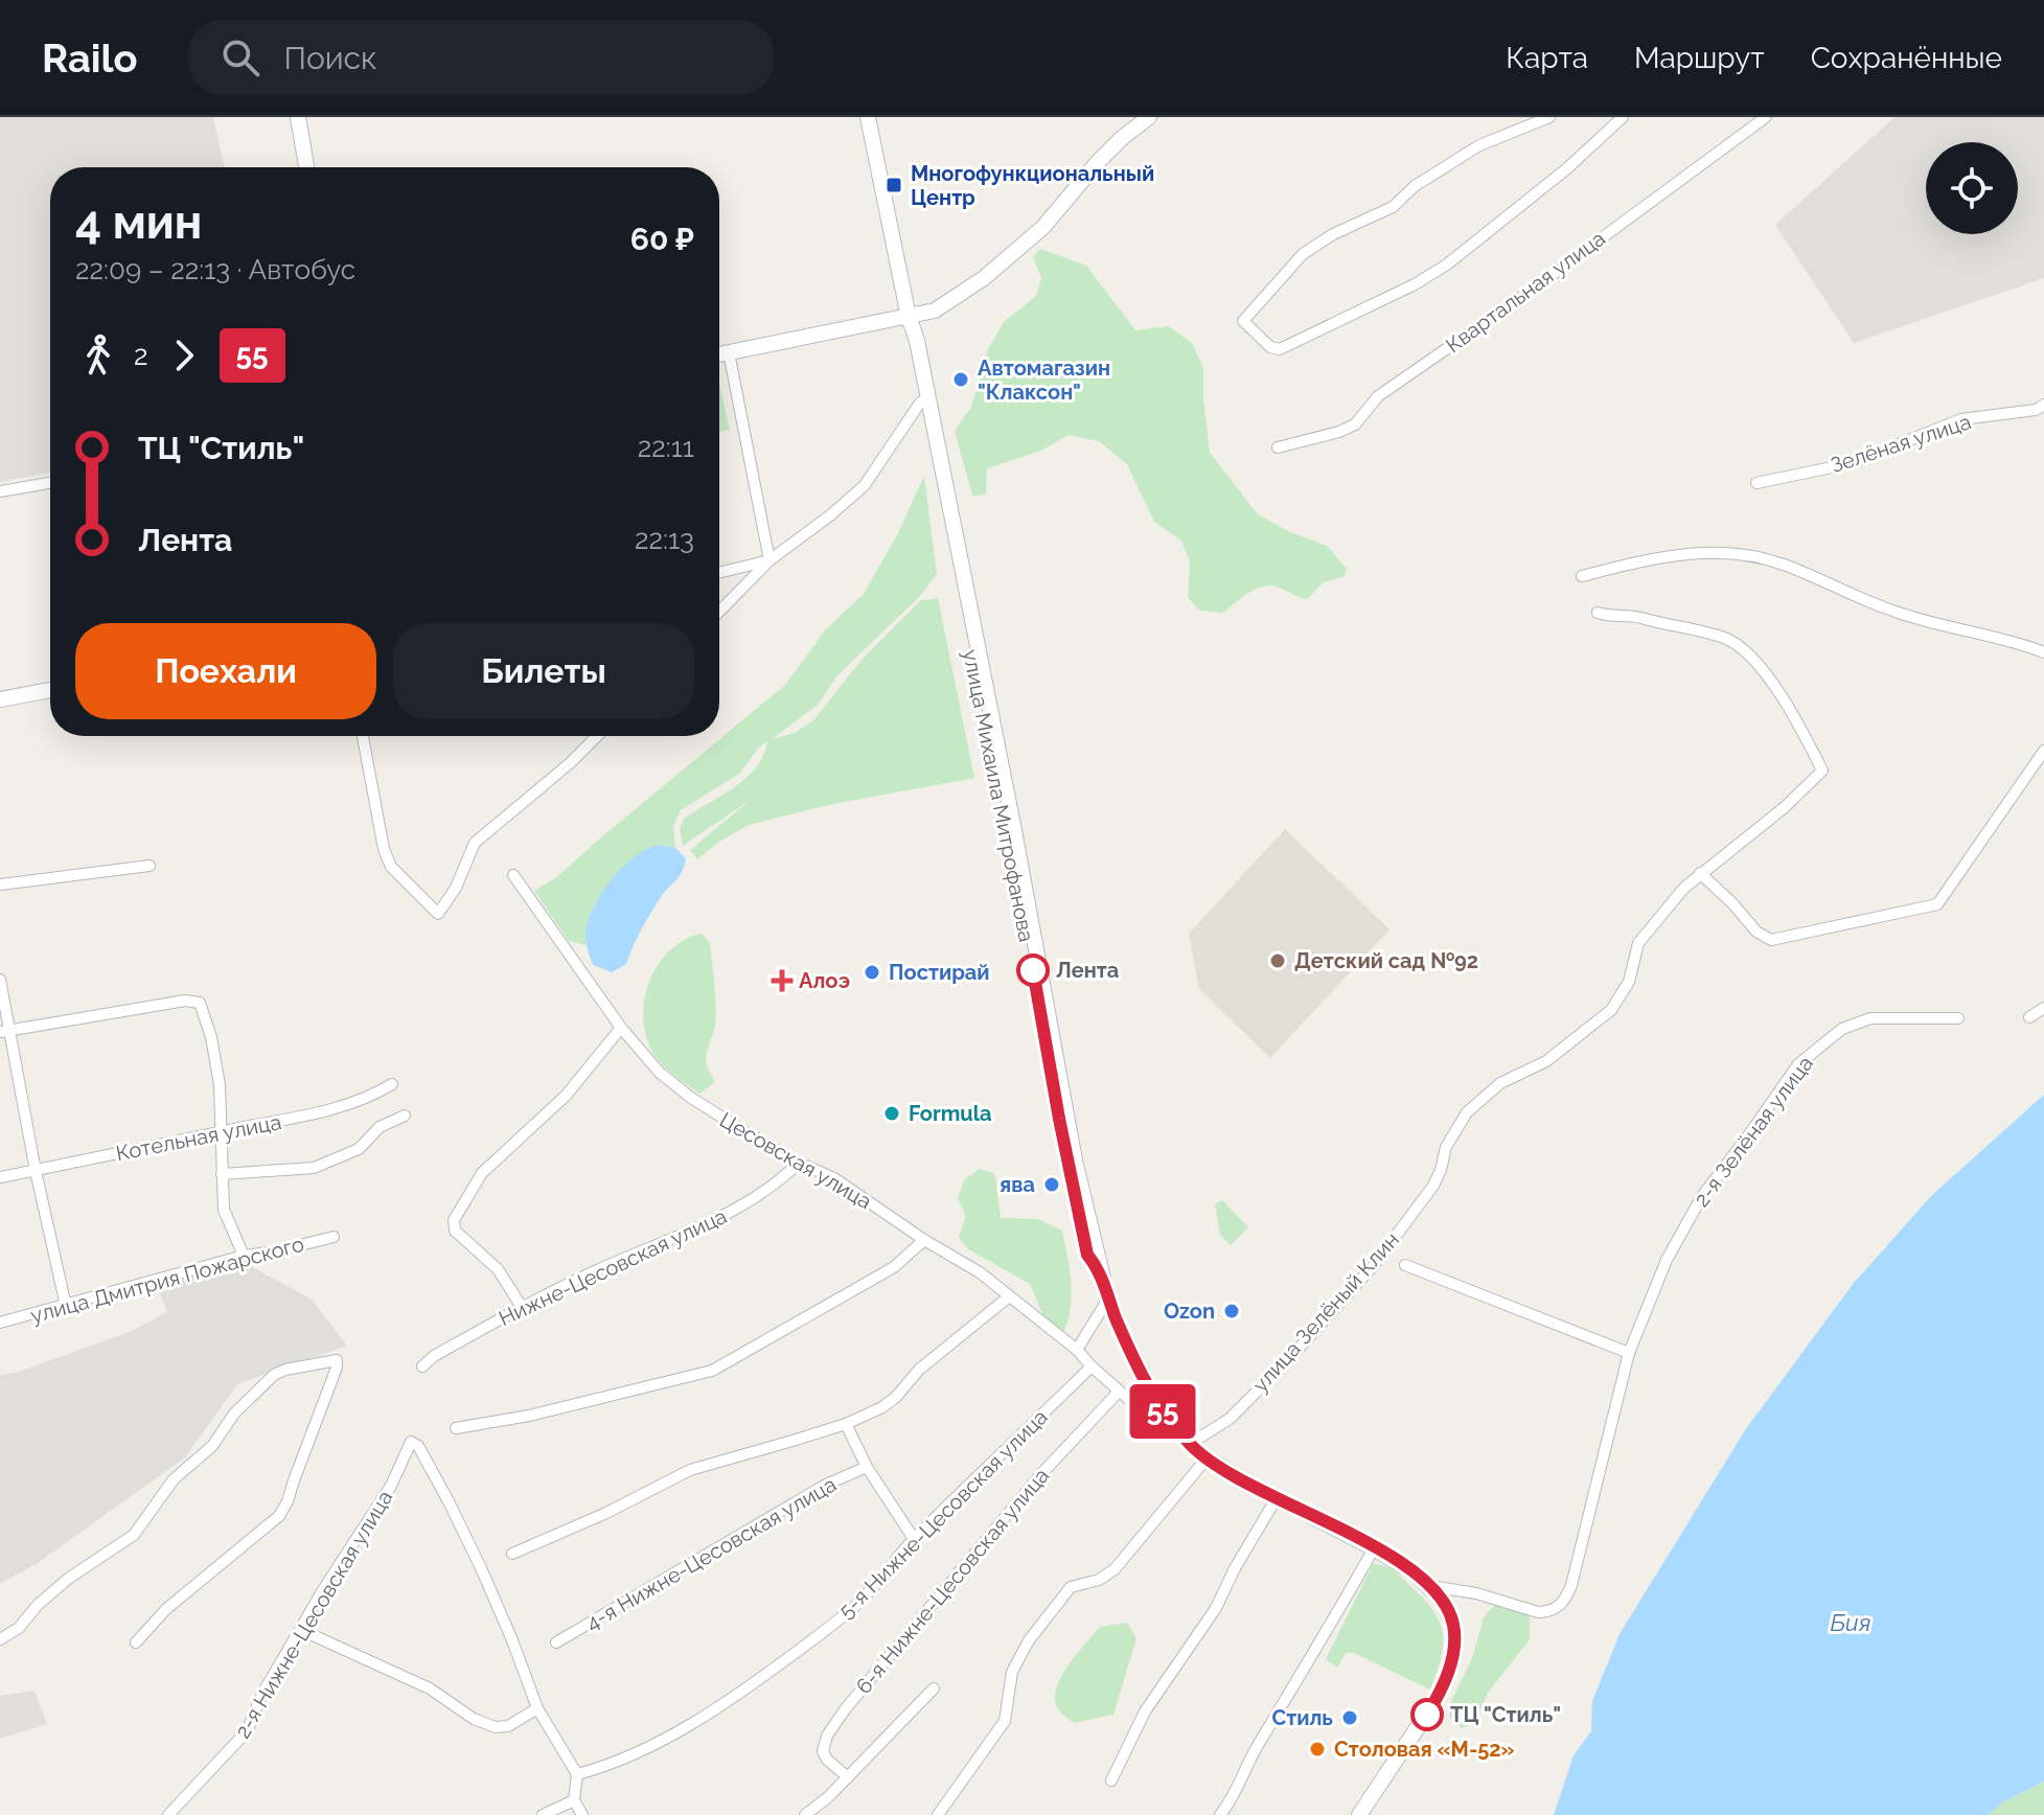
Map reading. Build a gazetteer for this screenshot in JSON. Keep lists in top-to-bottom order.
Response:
{
  "streets": {
    "main road": ["улица Михаила Митрофанова"],
    "street": [
      "Квартальная улица",
      "Зелёная улица",
      "2-я Зелёная улица",
      "Котельная улица",
      "Цесовская улица",
      "Нижне-Цесовская улица",
      "улица Дмитрия Пожарского",
      "улица Зелёный Клин",
      "5-я Нижне-Цесовская улица",
      "4-я Нижне-Цесовская улица",
      "6-я Нижне-Цесовская улица",
      "2-я Нижне-Цесовская улица"
    ]
  },
  "crossings": [
    ["улица Михаила Митрофанова", "2-я Зелёная улица"],
    ["улица Михаила Митрофанова", "Цесовская улица"],
    ["улица Михаила Митрофанова", "улица Зелёный Клин"],
    ["Цесовская улица", "Нижне-Цесовская улица"],
    ["Цесовская улица", "5-я Нижне-Цесовская улица"],
    ["Цесовская улица", "6-я Нижне-Цесовская улица"]
  ],
  "water": ["Бия"],
  "places": {
    "transit": ["Многофункциональный Центр"],
    "other": [
      "Автомагазин \"Клаксон\"",
      "Детский сад №92",
      "Лента",
      "Постирай",
      "Formula",
      "ява",
      "Ozon",
      "ТЦ \"Стиль\"",
      "Стиль",
      "Столовая «М-52»"
    ],
    "health": ["Алоэ"]
  },
  "lines": ["bus line 55"],
  "page": {
    "header": "Railo",
    "search": "Поиск",
    "nav": ["Карта", "Маршрут", "Сохранённые"],
    "on_map": "55",
    "heading": ["4 мин", "22:09 – 22:13 · Автобус", "60 ₽"],
    "legs": ["2", "55"],
    "list": [
      {
        "name": "ТЦ \"Стиль\"",
        "value": "22:11"
      },
      {
        "name": "Лента",
        "value": "22:13"
      }
    ],
    "buttons": ["Поехали", "Билеты"]
  }
}
